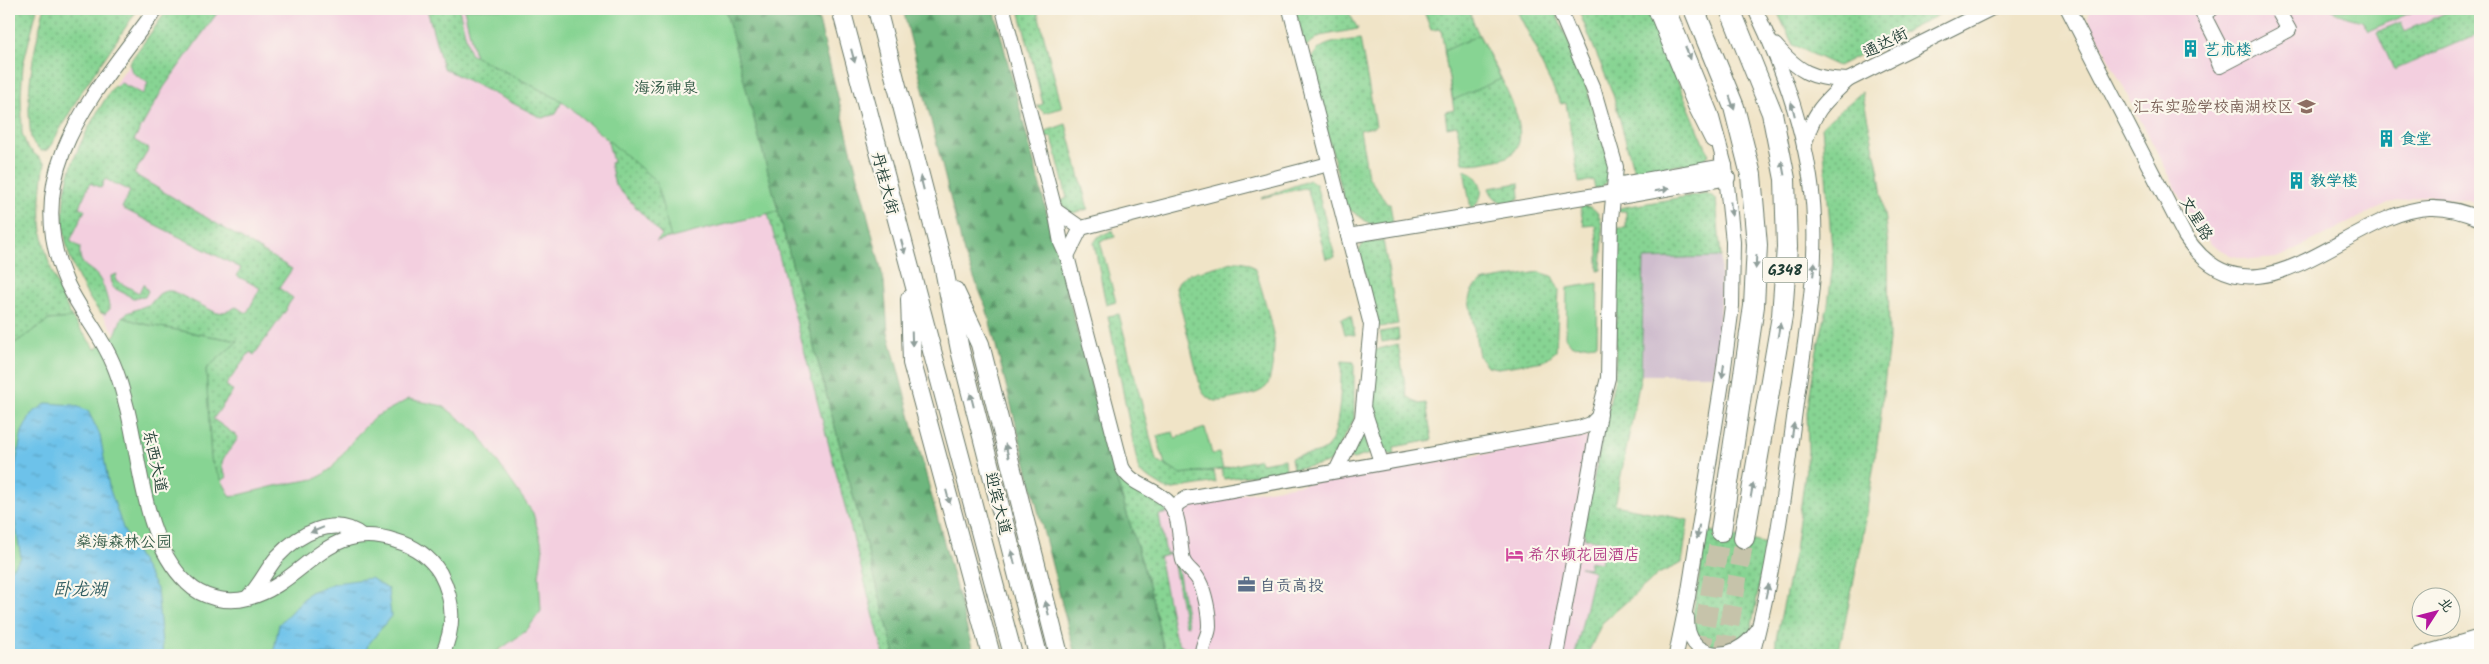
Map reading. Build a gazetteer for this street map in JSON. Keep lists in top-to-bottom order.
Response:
{
  "streets": {
    "highway": ["G348"],
    "main road": ["丹桂大街", "迎宾大道"],
    "street": ["通达街", "文星路", "东西大道"]
  },
  "crossings": [
    ["丹桂大街", "迎宾大道"]
  ],
  "water": ["卧龙湖"],
  "parks": ["海汤神泉", "燊海森林公园"],
  "places": {
    "building": ["艺术楼", "食堂", "教学楼"],
    "school or university": ["汇东实验学校南湖校区"],
    "hotel": ["希尔顿花园酒店"],
    "office": ["自贡高投"]
  },
  "north": "top right"
}
